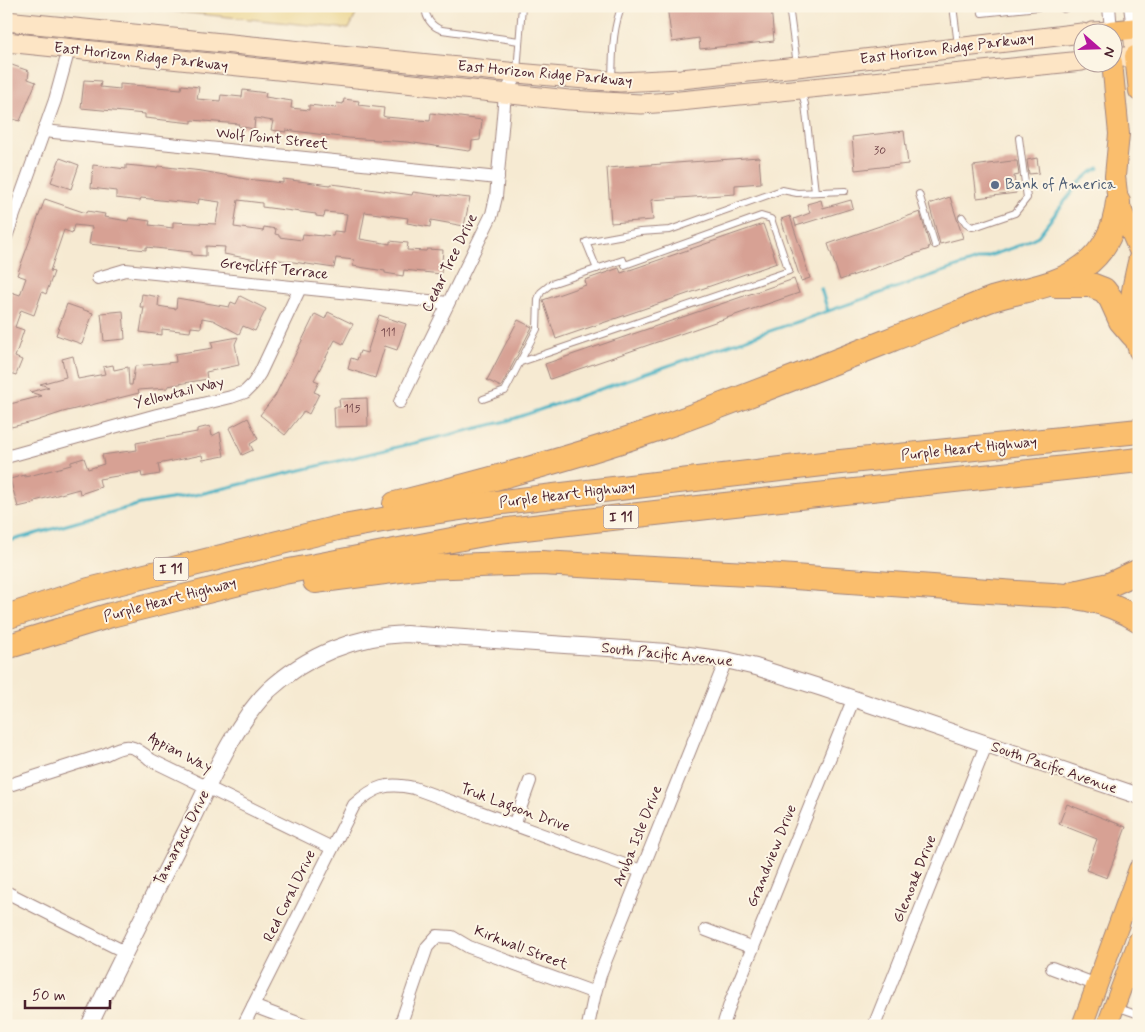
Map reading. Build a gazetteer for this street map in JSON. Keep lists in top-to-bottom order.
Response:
{
  "streets": {
    "highway": ["Purple Heart Highway", "I 11"],
    "main road": ["East Horizon Ridge Parkway"],
    "street": [
      "Wolf Point Street",
      "Cedar Tree Drive",
      "Greycliff Terrace",
      "Yellowtail Way",
      "South Pacific Avenue",
      "Appian Way",
      "Truk Lagoon Drive",
      "Aruba Isle Drive",
      "Tamarack Drive",
      "Grandview Drive",
      "Glenoak Drive",
      "Red Coral Drive",
      "Kirkwall Street"
    ]
  },
  "crossings": [
    ["East Horizon Ridge Parkway", "Cedar Tree Drive"],
    ["Wolf Point Street", "Cedar Tree Drive"],
    ["Cedar Tree Drive", "Greycliff Terrace"],
    ["Greycliff Terrace", "Yellowtail Way"],
    ["South Pacific Avenue", "Aruba Isle Drive"],
    ["South Pacific Avenue", "Tamarack Drive"],
    ["South Pacific Avenue", "Grandview Drive"],
    ["South Pacific Avenue", "Glenoak Drive"],
    ["Appian Way", "Tamarack Drive"],
    ["Appian Way", "Red Coral Drive"],
    ["Truk Lagoon Drive", "Aruba Isle Drive"],
    ["Truk Lagoon Drive", "Red Coral Drive"],
    ["Aruba Isle Drive", "Kirkwall Street"]
  ],
  "places": ["Bank of America"],
  "house_numbers": ["30", "111", "115"],
  "scale_bar": "50 m",
  "north": "right"
}
